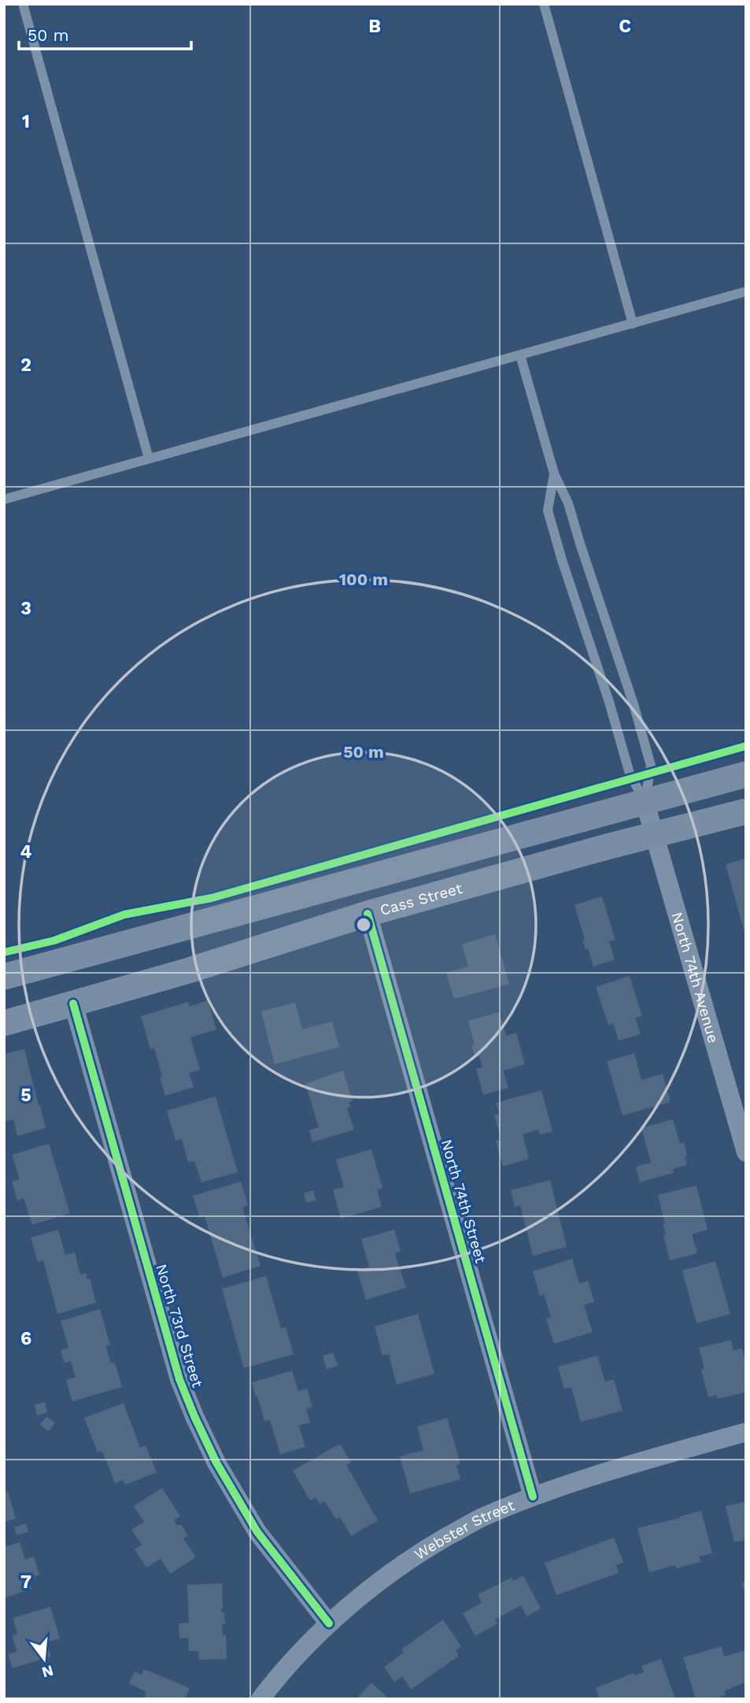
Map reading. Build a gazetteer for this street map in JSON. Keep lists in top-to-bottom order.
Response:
{
  "streets": {
    "main road": ["Cass Street"],
    "street": [
      "North 74th Avenue",
      "North 74th Street",
      "North 73rd Street",
      "Webster Street"
    ]
  },
  "crossings": [
    ["Cass Street", "North 74th Avenue"],
    ["Cass Street", "North 74th Street"],
    ["Cass Street", "North 73rd Street"],
    ["North 74th Street", "Webster Street"],
    ["North 73rd Street", "Webster Street"]
  ],
  "scale_bar": "50 m",
  "north": "bottom",
  "grid": {
    "columns": ["B", "C"],
    "rows": [
      "1",
      "2",
      "3",
      "4",
      "5",
      "6",
      "7"
    ]
  },
  "rings": ["100 m", "50 m"]
}
